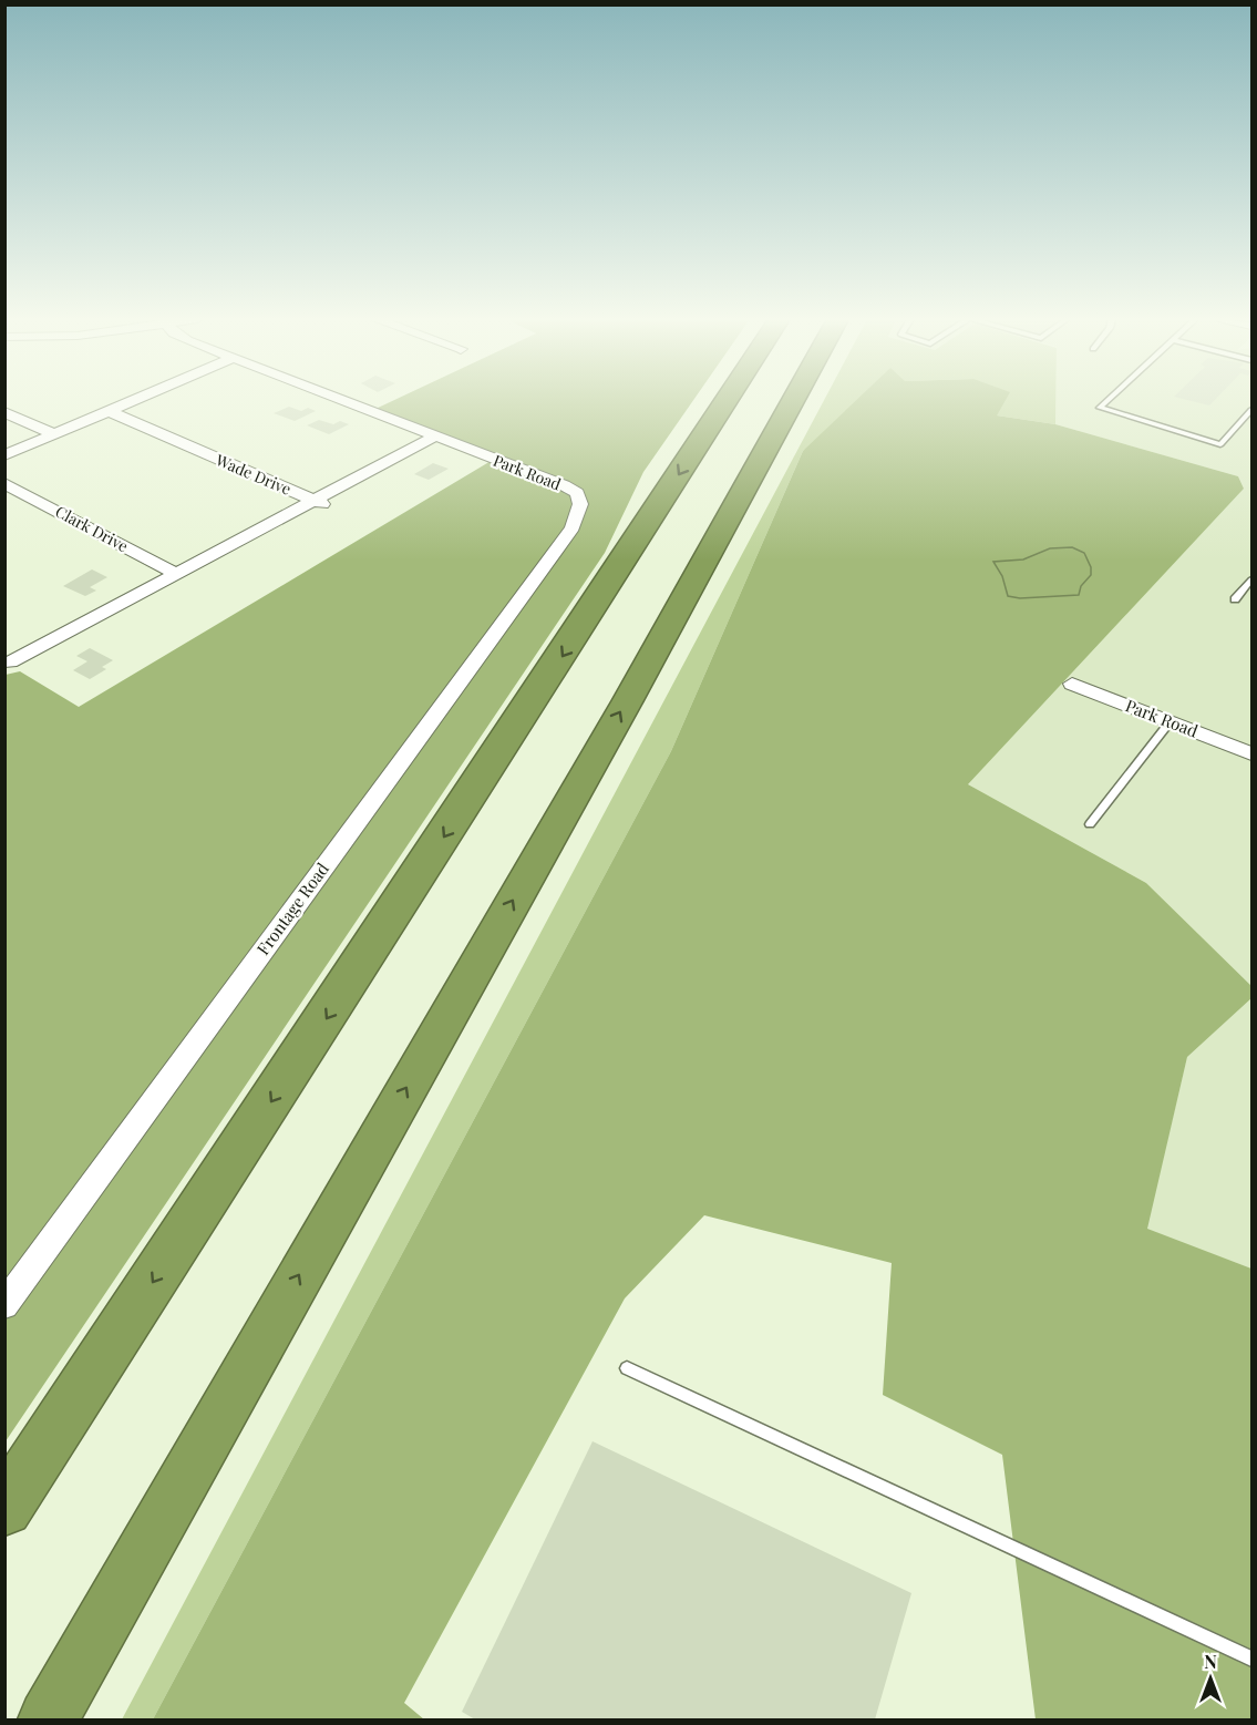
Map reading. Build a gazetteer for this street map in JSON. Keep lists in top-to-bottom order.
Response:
{
  "streets": {
    "street": [
      "Park Road",
      "Wade Drive",
      "Clark Drive",
      "Frontage Road"
    ]
  },
  "crossings": [
    ["Park Road", "Frontage Road"]
  ],
  "north": "top"
}
